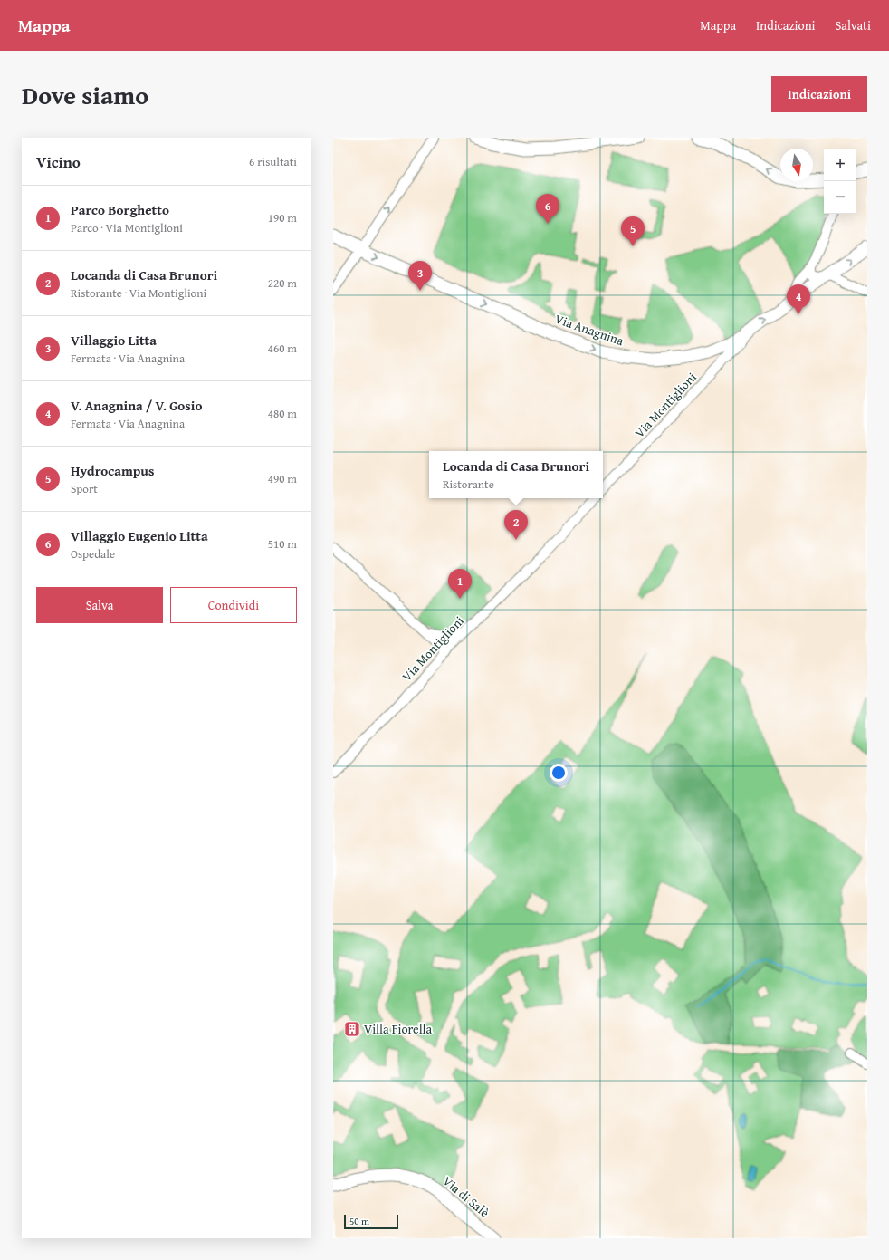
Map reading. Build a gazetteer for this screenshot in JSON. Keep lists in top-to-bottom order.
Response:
{
  "streets": {
    "main road": ["Via Anagnina", "Via di Salè"],
    "street": ["Via Montiglioni"]
  },
  "crossings": [
    ["Via Anagnina", "Via Montiglioni"]
  ],
  "one_way": ["Via Anagnina"],
  "places": {
    "building": ["Villa Fiorella"]
  },
  "scale_bar": "50 m",
  "north": "bottom",
  "page": {
    "header": "Mappa",
    "nav": ["Mappa", "Indicazioni", "Salvati"],
    "title": "Dove siamo",
    "buttons": [
      "Indicazioni",
      ["Salva", "Condividi"]
    ],
    "heading": ["Vicino", "6 risultati"],
    "map_buttons": ["+", "−"],
    "list": [
      {
        "mark": "1",
        "name": "Parco Borghetto",
        "note": "Parco · Via Montiglioni",
        "value": "190 m"
      },
      {
        "mark": "2",
        "name": "Locanda di Casa Brunori",
        "note": "Ristorante · Via Montiglioni",
        "value": "220 m"
      },
      {
        "mark": "3",
        "name": "Villaggio Litta",
        "note": "Fermata · Via Anagnina",
        "value": "460 m"
      },
      {
        "mark": "4",
        "name": "V. Anagnina / V. Gosio",
        "note": "Fermata · Via Anagnina",
        "value": "480 m"
      },
      {
        "mark": "5",
        "name": "Hydrocampus",
        "note": "Sport",
        "value": "490 m"
      },
      {
        "mark": "6",
        "name": "Villaggio Eugenio Litta",
        "note": "Ospedale",
        "value": "510 m"
      }
    ],
    "pins": [
      "6",
      "5",
      "3",
      "4",
      "2",
      "1"
    ],
    "popup": ["Locanda di Casa Brunori", "Ristorante"],
    "scale": "50 m"
  }
}
